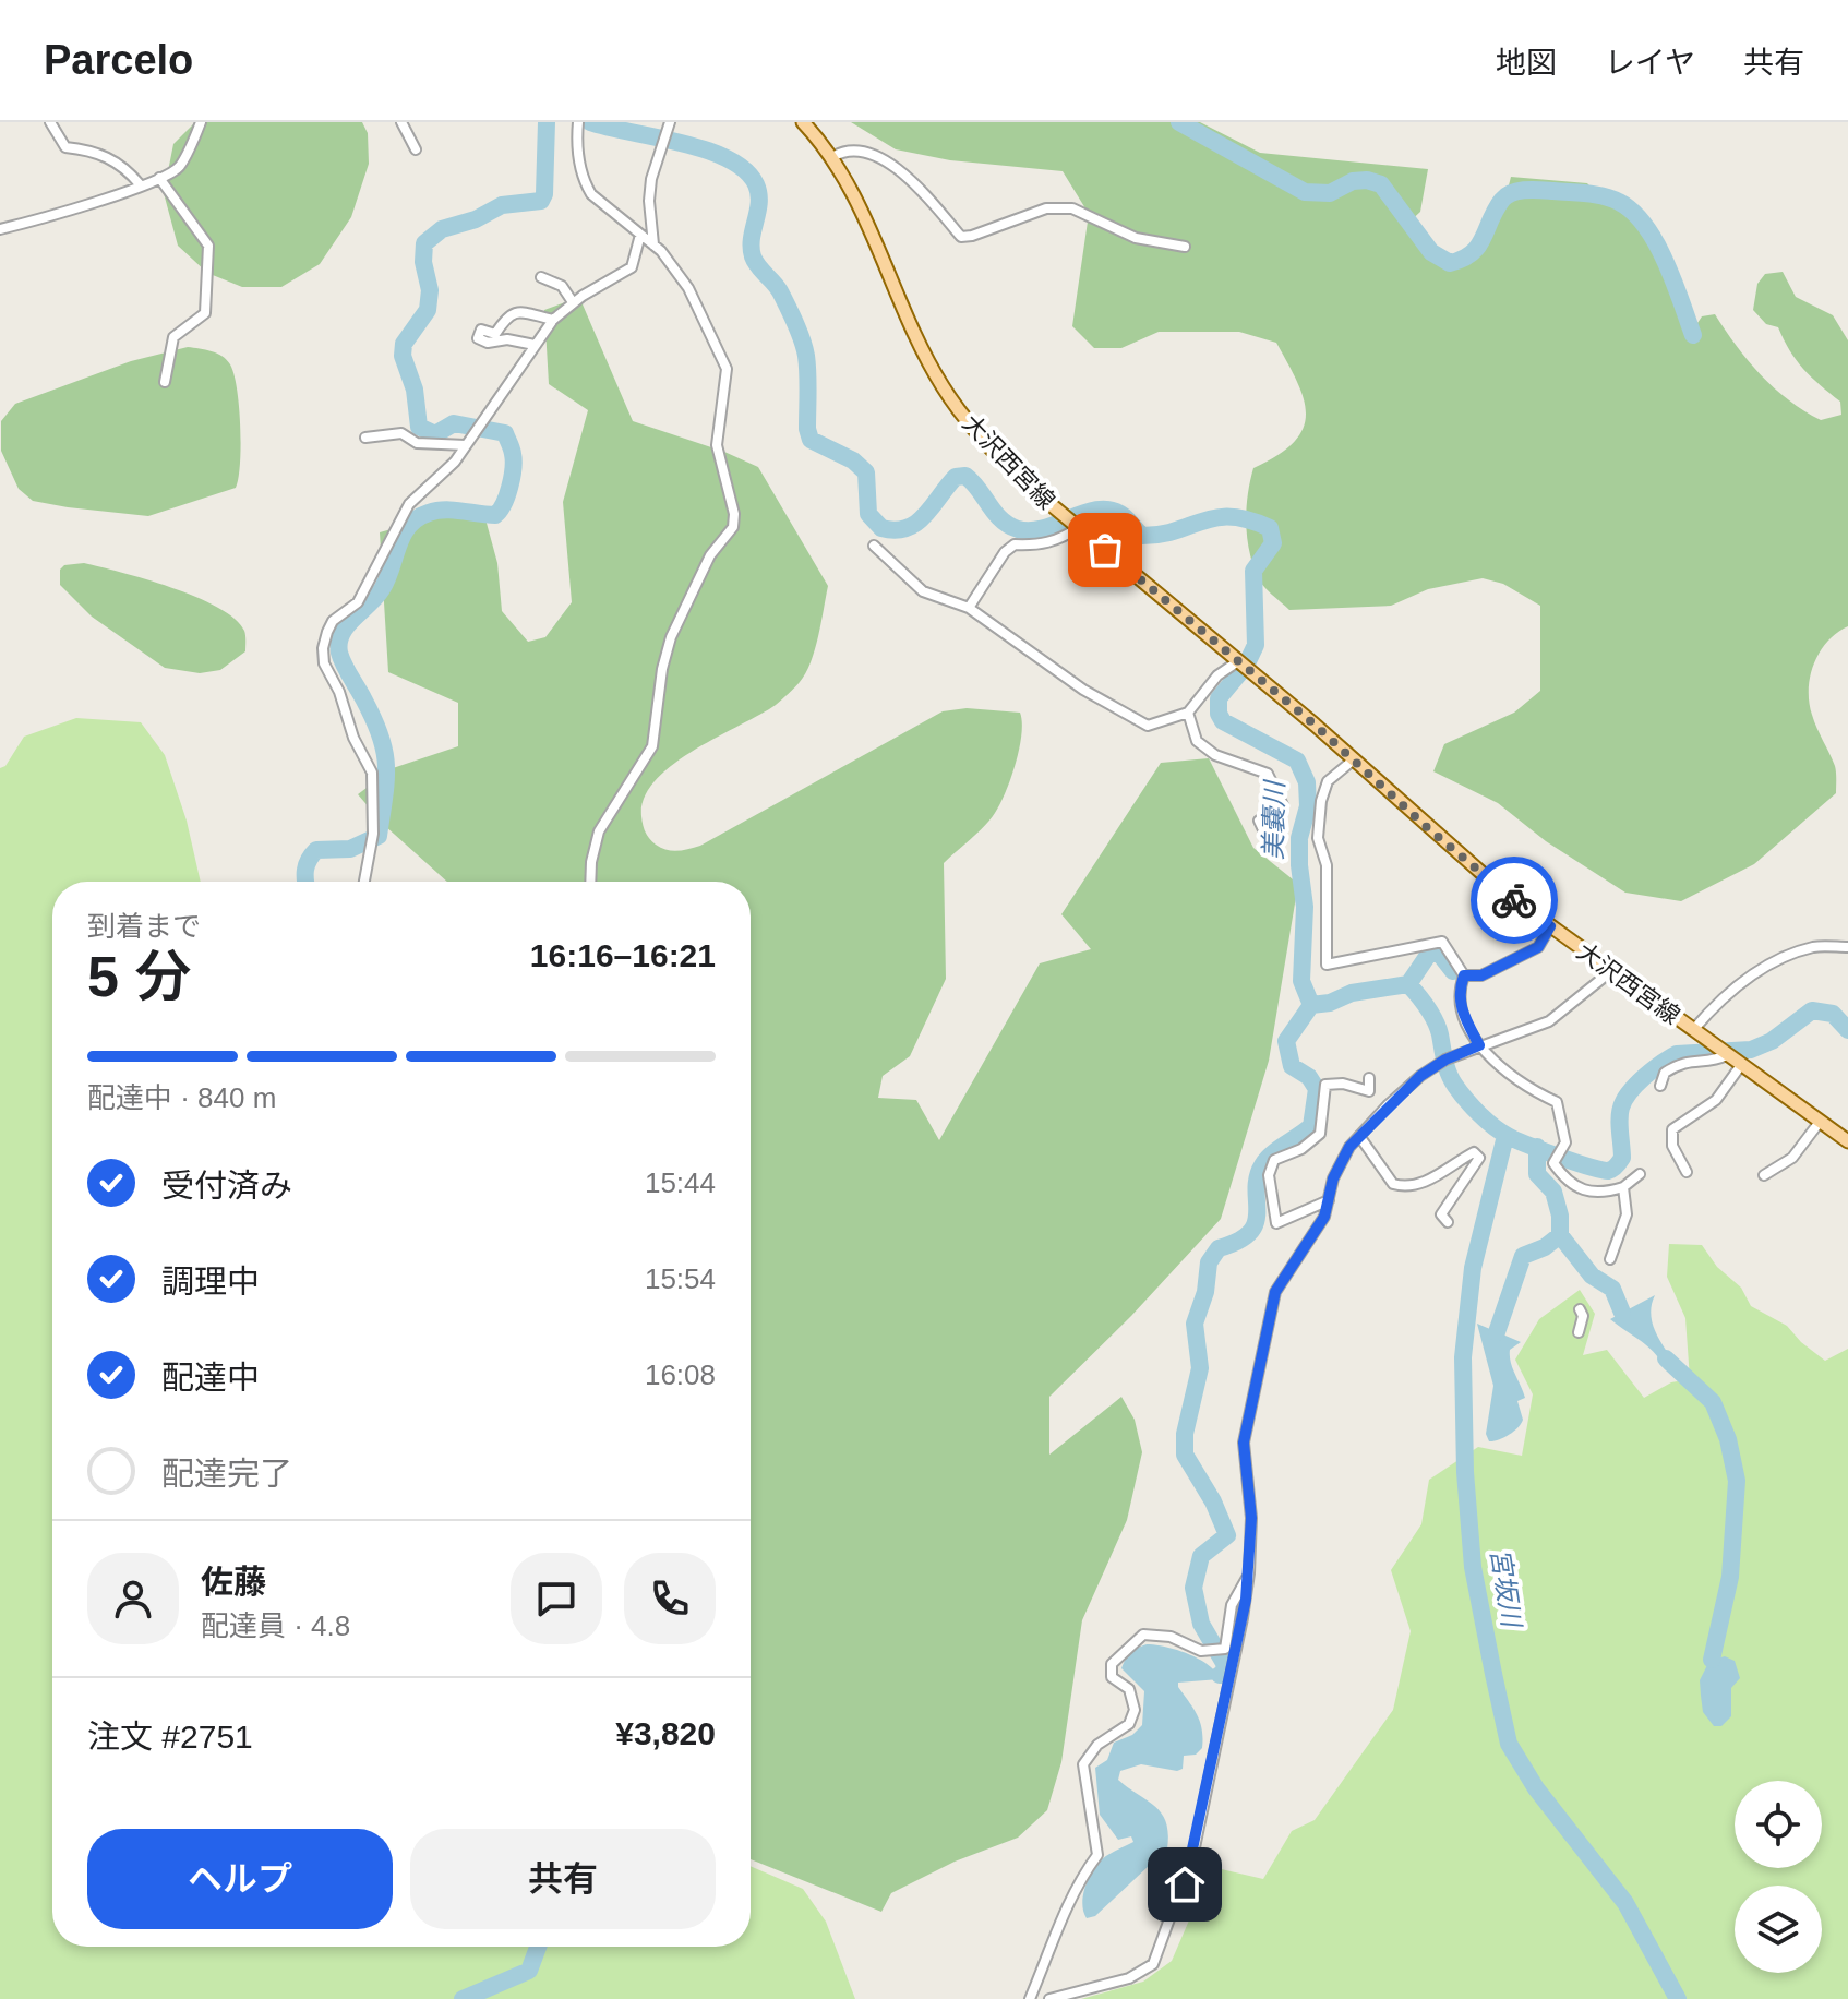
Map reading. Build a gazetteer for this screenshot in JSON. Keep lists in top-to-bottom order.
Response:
{
  "streets": {
    "main road": ["大沢西宮線"]
  },
  "water": ["美嚢川", "宮坂川"],
  "page": {
    "header": "Parcelo",
    "nav": ["地図", "レイヤ", "共有"],
    "heading": ["5 分", "到着まで", "16:16–16:21"],
    "panel": [
      "佐藤",
      "配達員 · 4.8",
      "注文 #2751",
      "¥3,820"
    ],
    "bar": "配達中 · 840 m",
    "list": [
      ["受付済み", "15:44"],
      ["調理中", "15:54"],
      ["配達中", "16:08"],
      "配達完了"
    ],
    "buttons": ["ヘルプ", "共有"]
  }
}
